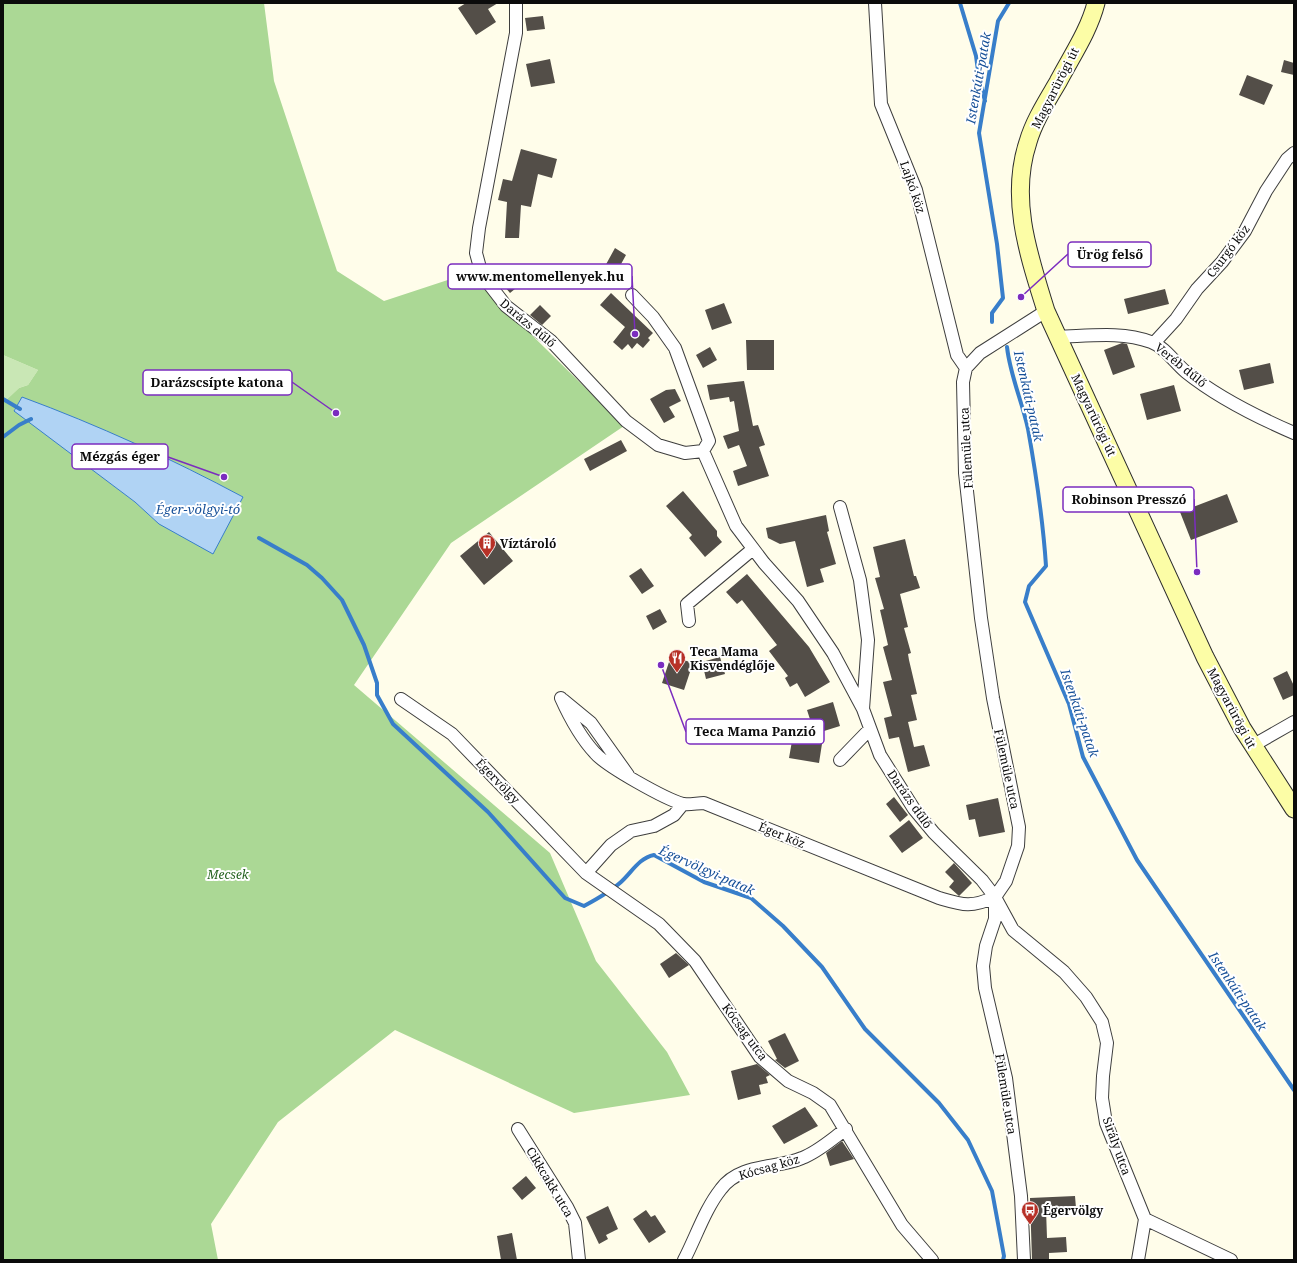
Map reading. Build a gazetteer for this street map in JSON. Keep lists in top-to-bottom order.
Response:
{
  "streets": {
    "main road": ["Magyarürögi út"],
    "street": [
      "Lajkó köz",
      "Csurgó köz",
      "Darázs dűlő",
      "Veréb dűlő",
      "Fülemüle utca",
      "Égervölgy",
      "Éger köz",
      "Kócsag utca",
      "Sirály utca",
      "Kócsag köz",
      "Cikkcakk utca"
    ]
  },
  "crossings": [
    ["Magyarürögi út", "Veréb dűlő"],
    ["Lajkó köz", "Fülemüle utca"],
    ["Csurgó köz", "Veréb dűlő"],
    ["Darázs dűlő", "Fülemüle utca"],
    ["Darázs dűlő", "Éger köz"],
    ["Darázs dűlő", "Sirály utca"],
    ["Fülemüle utca", "Éger köz"],
    ["Fülemüle utca", "Sirály utca"],
    ["Égervölgy", "Kócsag utca"],
    ["Éger köz", "Sirály utca"],
    ["Kócsag utca", "Kócsag köz"]
  ],
  "water": ["Istenkúti-patak", "Éger-völgyi-tó", "Égervölgyi-patak"],
  "parks": ["Mecsek"],
  "places": {
    "other": [
      "Ürög felső",
      "www.mentomellenyek.hu",
      "Darázscsípte katona",
      "Mézgás éger",
      "Robinson Presszó",
      "Teca Mama Panzió"
    ],
    "building": ["Víztároló"],
    "restaurant": ["Teca Mama Kisvendéglője"],
    "bus stop": ["Égervölgy"]
  }
}
